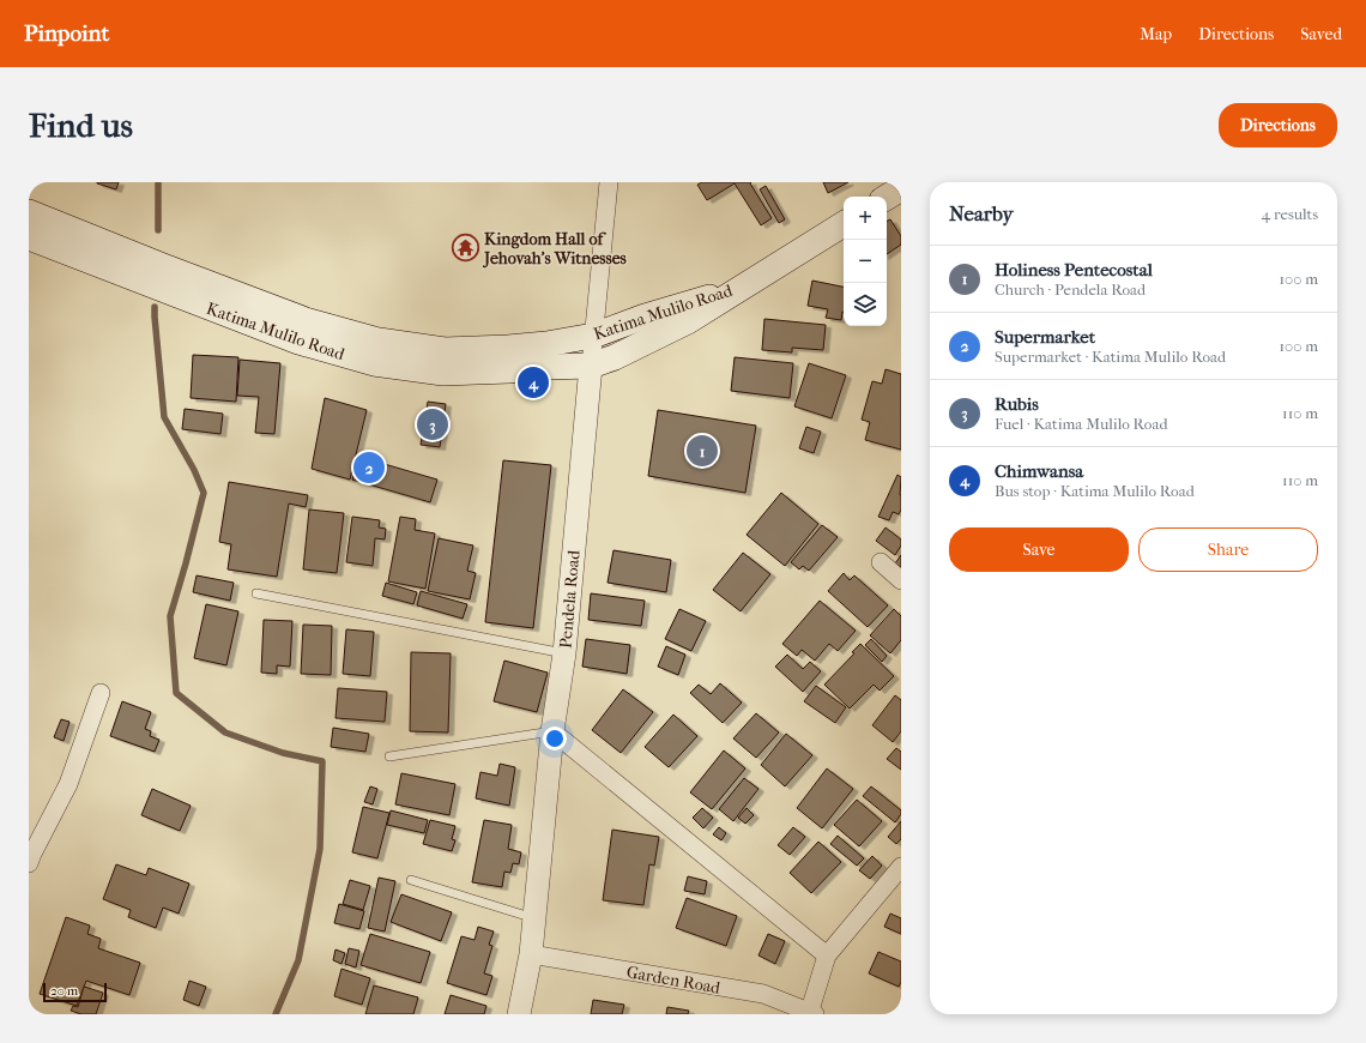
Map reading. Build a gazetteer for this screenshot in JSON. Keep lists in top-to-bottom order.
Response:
{
  "streets": {
    "main road": ["Katima Mulilo Road"],
    "street": ["Pendela Road", "Garden Road"]
  },
  "crossings": [
    ["Katima Mulilo Road", "Pendela Road"],
    ["Pendela Road", "Garden Road"]
  ],
  "places": {
    "temple": ["Kingdom Hall of Jehovah's Witnesses"]
  },
  "scale_bar": "20 m",
  "page": {
    "header": "Pinpoint",
    "nav": ["Map", "Directions", "Saved"],
    "buttons": [
      "Directions",
      ["Save", "Share"]
    ],
    "title": "Find us",
    "heading": ["Nearby", "4 results"],
    "map_buttons": ["+", "−"],
    "list": [
      {
        "mark": "1",
        "name": "Holiness Pentecostal",
        "note": "Church · Pendela Road",
        "value": "100 m"
      },
      {
        "mark": "2",
        "name": "Supermarket",
        "note": "Supermarket · Katima Mulilo Road",
        "value": "100 m"
      },
      {
        "mark": "3",
        "name": "Rubis",
        "note": "Fuel · Katima Mulilo Road",
        "value": "110 m"
      },
      {
        "mark": "4",
        "name": "Chimwansa",
        "note": "Bus stop · Katima Mulilo Road",
        "value": "110 m"
      }
    ],
    "pins": [
      "4",
      "3",
      "1",
      "2"
    ],
    "scale": "20 m"
  }
}
